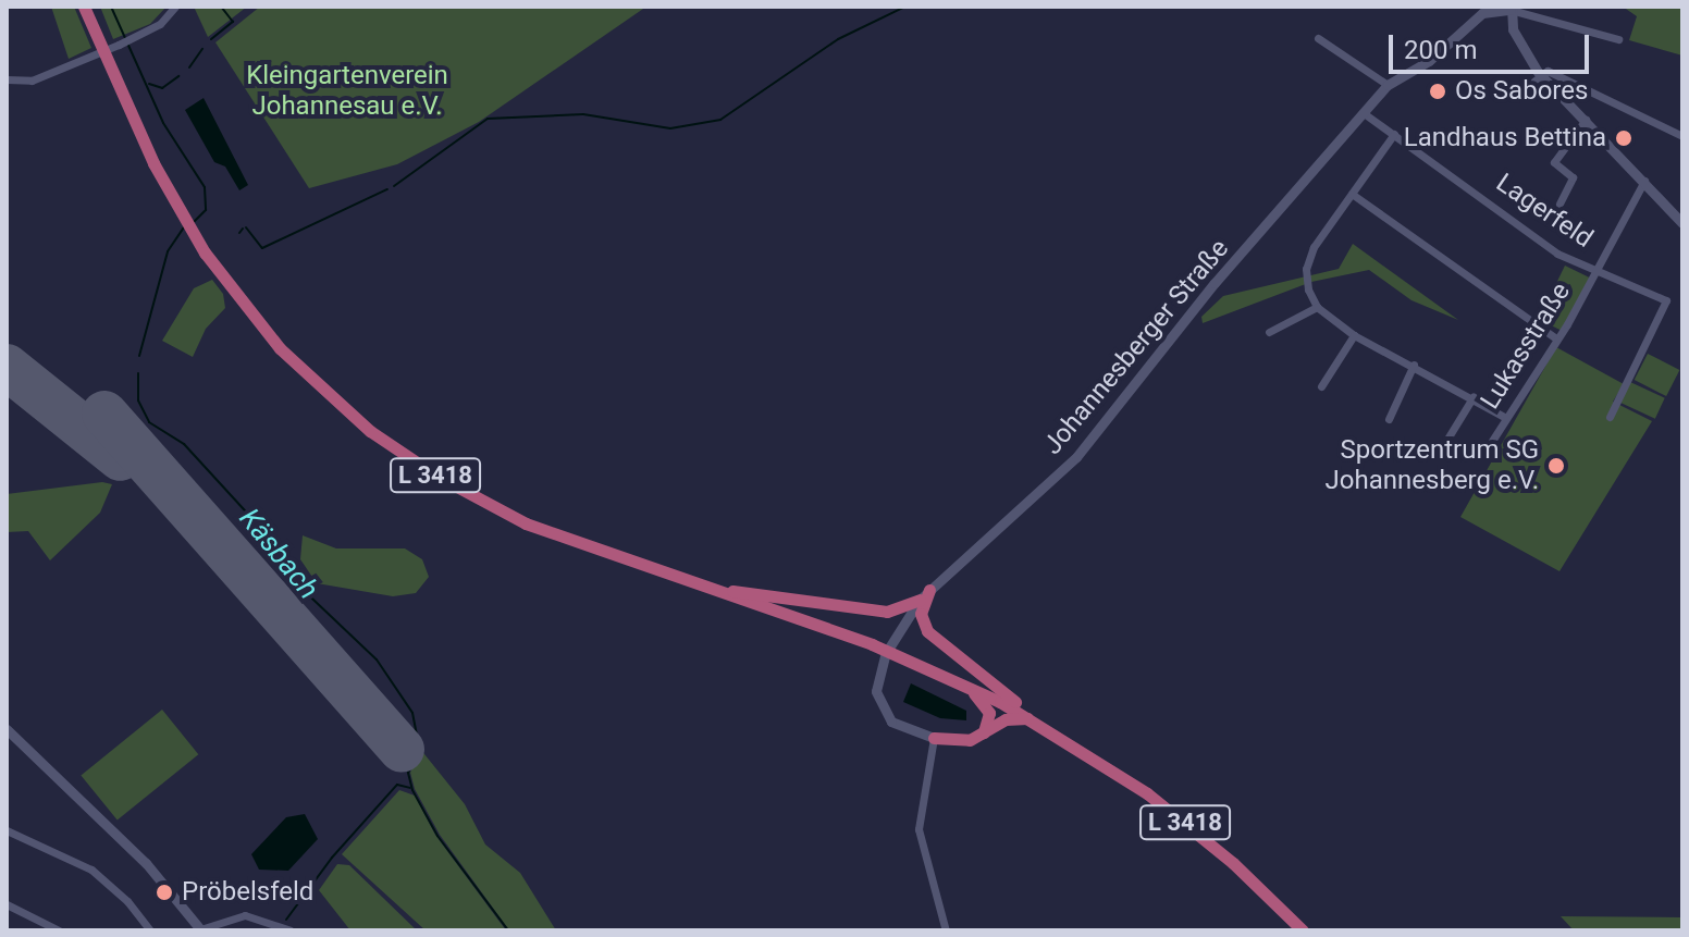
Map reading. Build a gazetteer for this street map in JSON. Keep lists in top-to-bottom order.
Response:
{
  "streets": {
    "main road": ["L 3418"],
    "street": ["Lagerfeld", "Lukasstraße", "Johannesberger Straße"]
  },
  "crossings": [
    ["Lagerfeld", "Lukasstraße"],
    ["Lagerfeld", "Johannesberger Straße"]
  ],
  "water": ["Käsbach"],
  "parks": ["Kleingartenverein Johannesau e.V."],
  "places": [
    "Os Sabores",
    "Landhaus Bettina",
    "Sportzentrum SG Johannesberg e.V.",
    "Pröbelsfeld"
  ],
  "scale_bar": "200 m"
}
